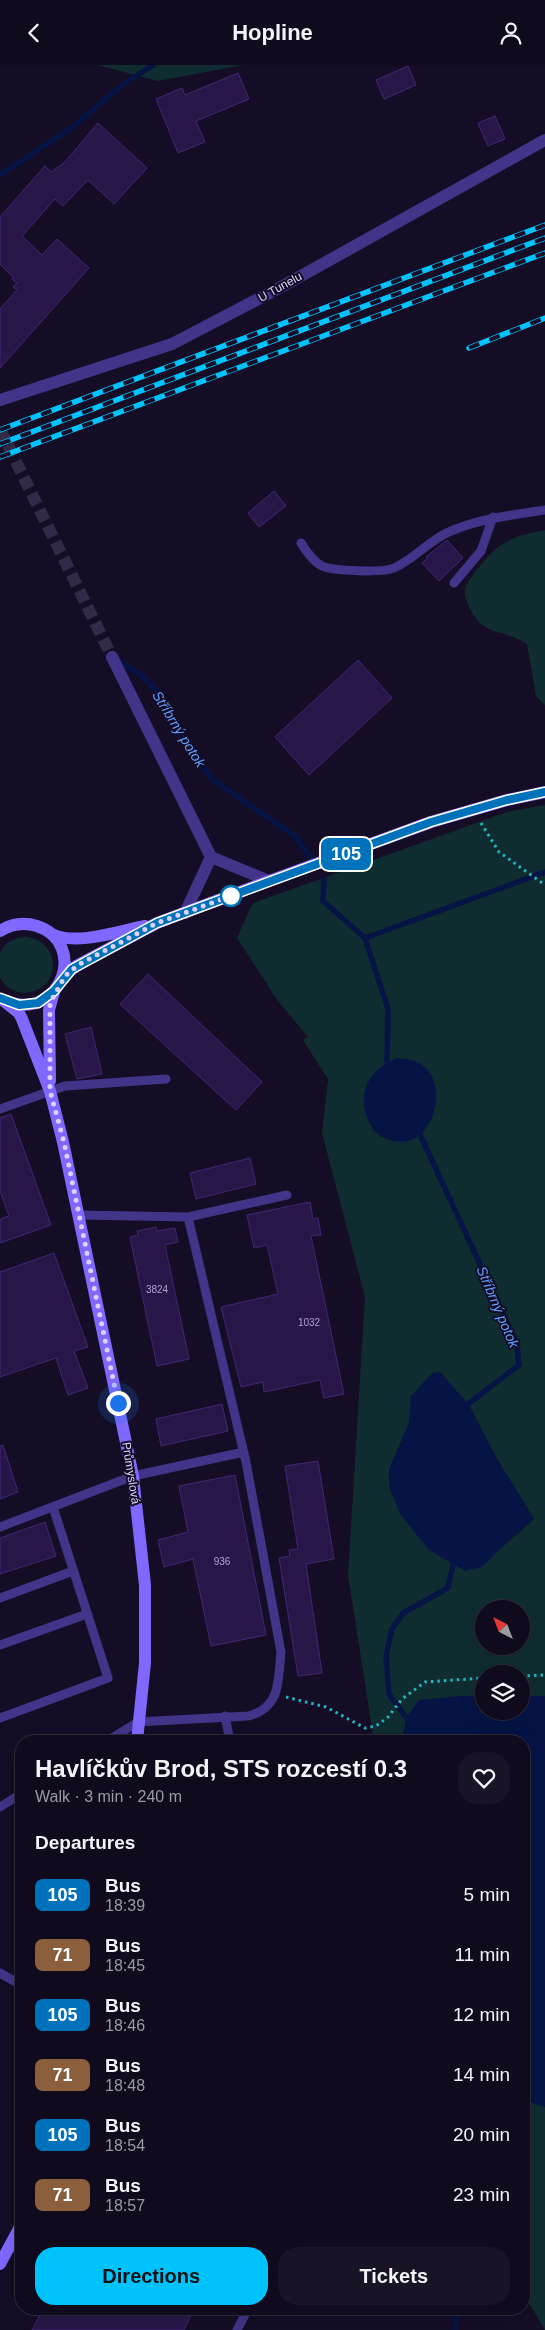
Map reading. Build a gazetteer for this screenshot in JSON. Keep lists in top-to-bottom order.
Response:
{
  "streets": {
    "street": ["U Tunelu", "Průmyslová"]
  },
  "water": ["Stříbrný potok"],
  "lines": ["bus line 105"],
  "house_numbers": ["3824", "1032", "936"],
  "north": "top left",
  "page": {
    "header": "Hopline",
    "on_map": "105",
    "heading": [
      ["Havlíčkův Brod, STS rozcestí 0.3", "Walk · 3 min · 240 m"],
      "Departures"
    ],
    "list": [
      {
        "mark": "105",
        "name": "Bus",
        "note": "18:39",
        "value": "5 min"
      },
      {
        "mark": "71",
        "name": "Bus",
        "note": "18:45",
        "value": "11 min"
      },
      {
        "mark": "105",
        "name": "Bus",
        "note": "18:46",
        "value": "12 min"
      },
      {
        "mark": "71",
        "name": "Bus",
        "note": "18:48",
        "value": "14 min"
      },
      {
        "mark": "105",
        "name": "Bus",
        "note": "18:54",
        "value": "20 min"
      },
      {
        "mark": "71",
        "name": "Bus",
        "note": "18:57",
        "value": "23 min"
      }
    ],
    "buttons": ["Directions", "Tickets"]
  }
}
